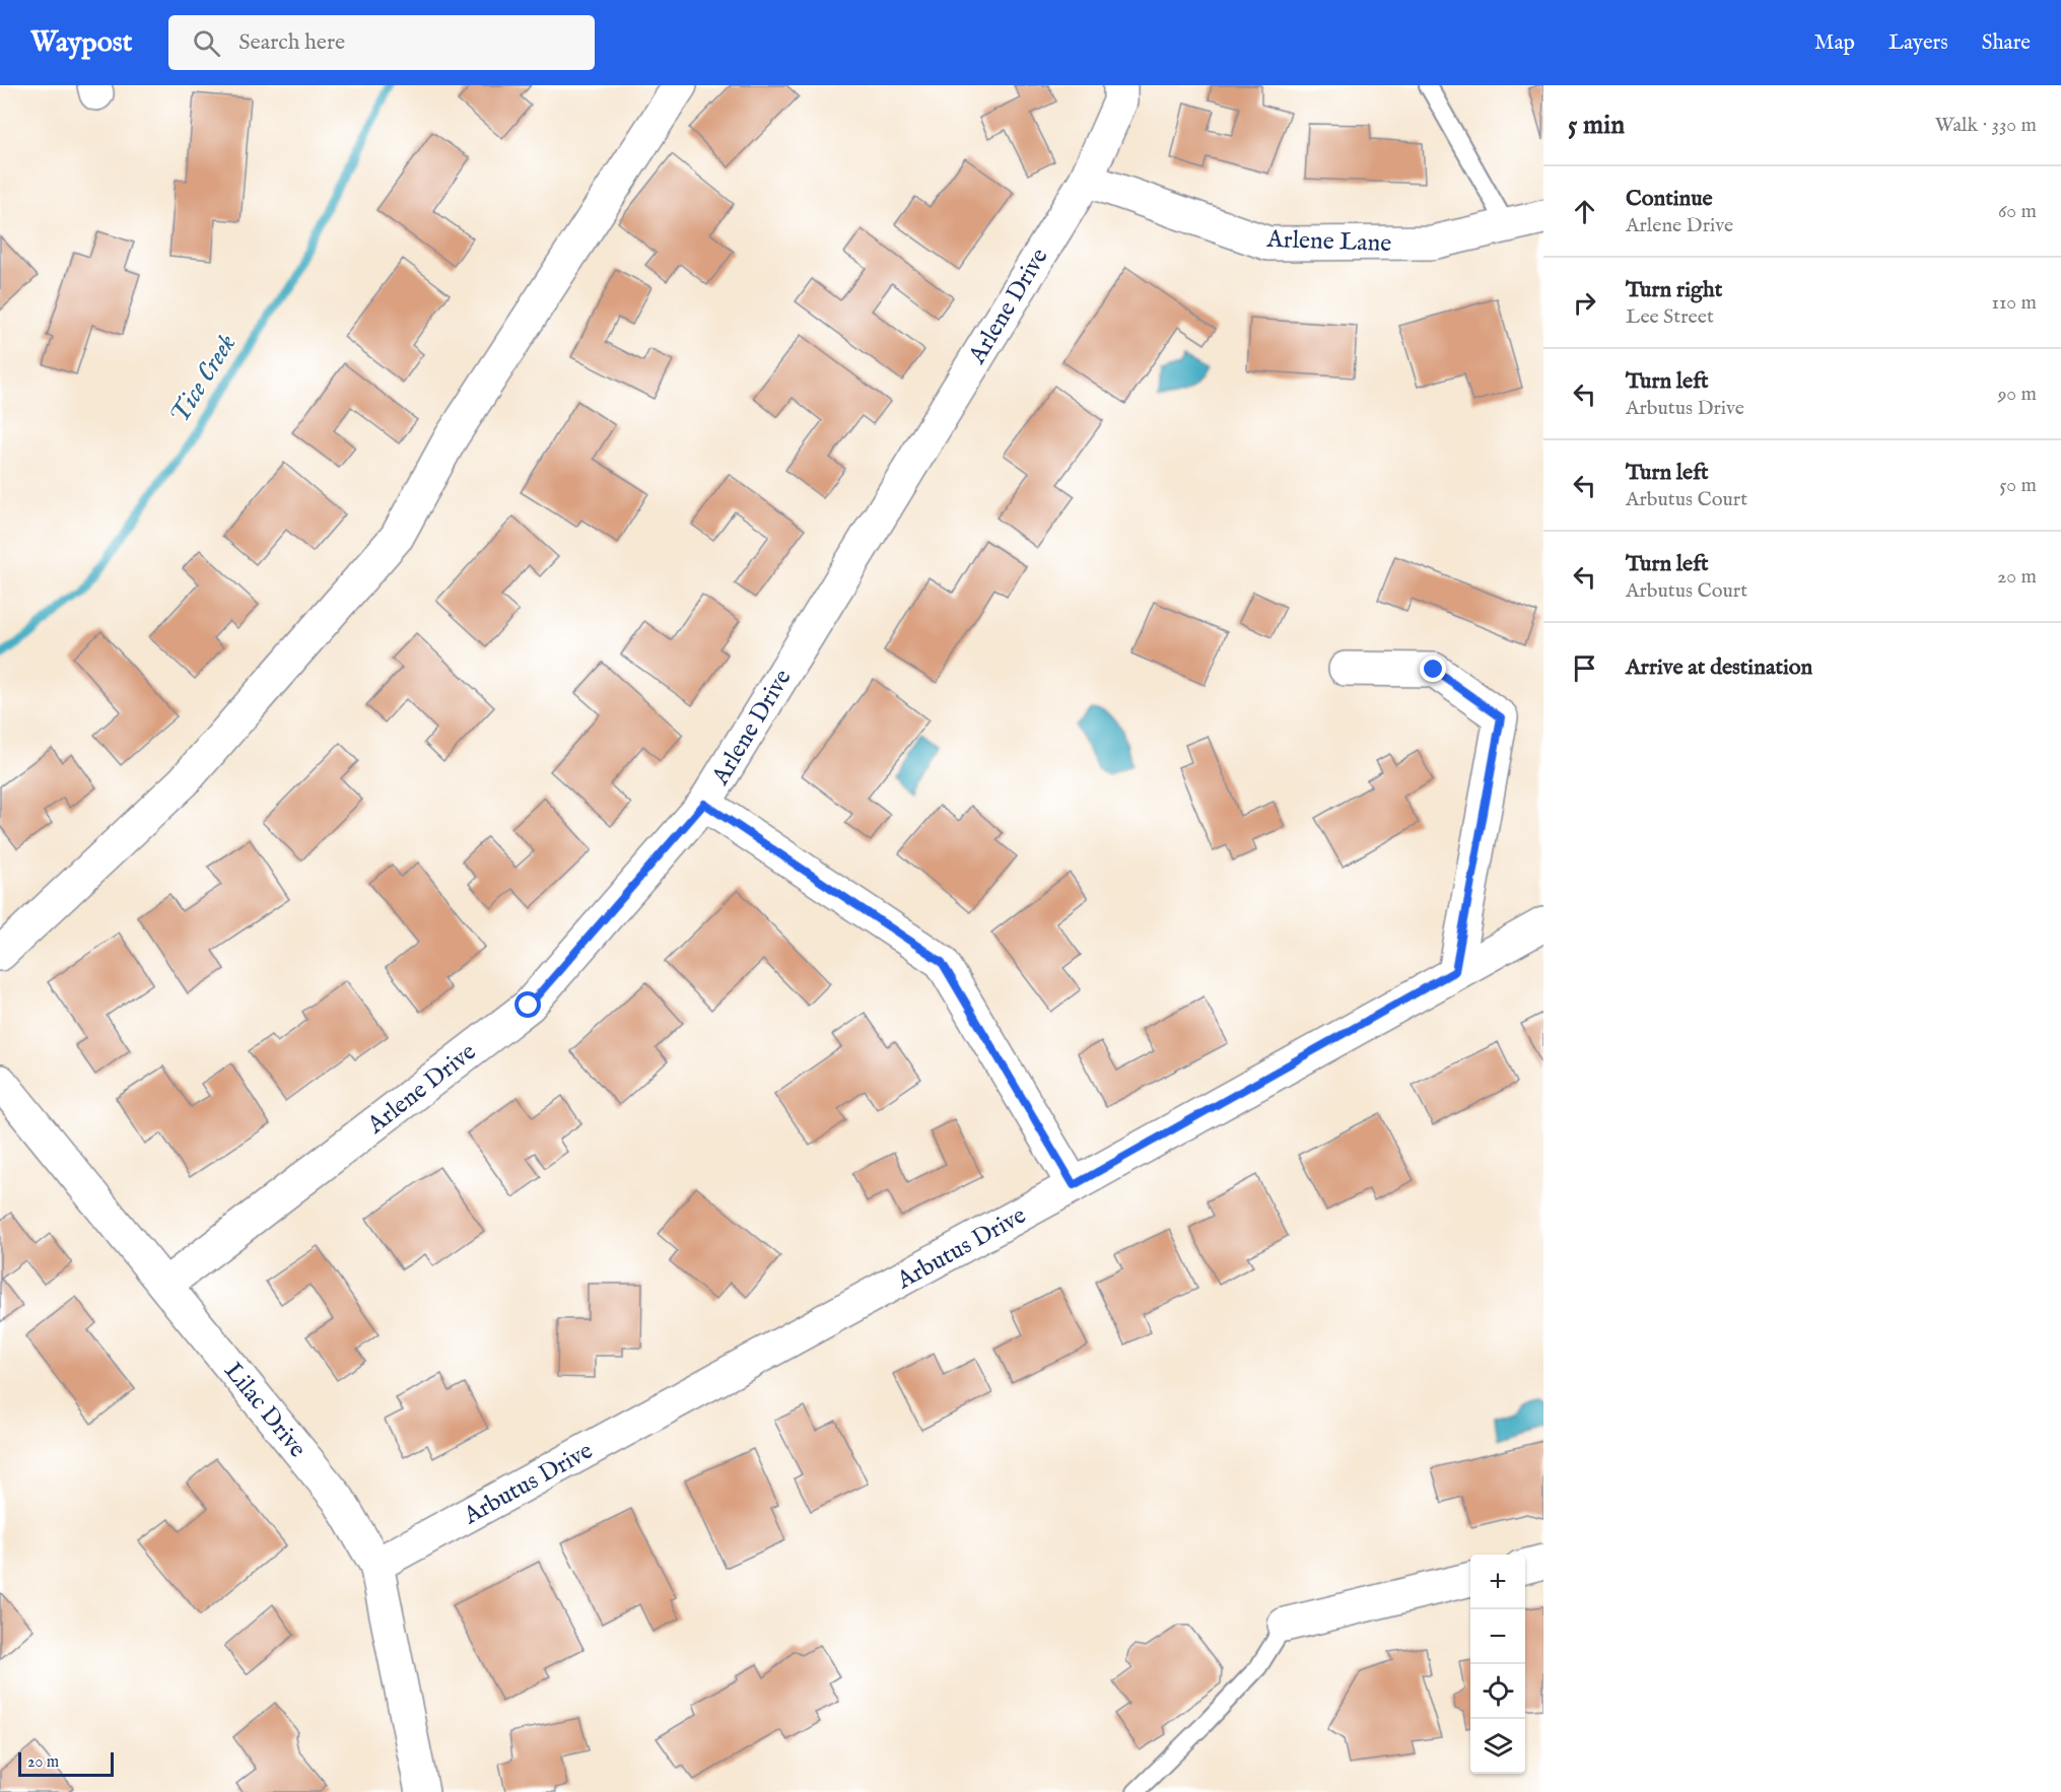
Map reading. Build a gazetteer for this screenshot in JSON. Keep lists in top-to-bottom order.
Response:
{
  "streets": {
    "street": [
      "Arlene Lane",
      "Arlene Drive",
      "Arbutus Drive",
      "Lilac Drive"
    ]
  },
  "crossings": [
    ["Arlene Lane", "Arlene Drive"],
    ["Arlene Drive", "Lilac Drive"],
    ["Arbutus Drive", "Lilac Drive"]
  ],
  "water": ["Tice Creek"],
  "scale_bar": "20 m",
  "page": {
    "header": "Waypost",
    "search": "Search here",
    "nav": ["Map", "Layers", "Share"],
    "heading": ["5 min", "Walk · 330 m"],
    "list": [
      ["Continue", "Arlene Drive", "60 m"],
      ["Turn right", "Lee Street", "110 m"],
      ["Turn left", "Arbutus Drive", "90 m"],
      ["Turn left", "Arbutus Court", "50 m"],
      ["Turn left", "Arbutus Court", "20 m"],
      "Arrive at destination"
    ],
    "map_buttons": ["+", "−"],
    "scale": "20 m"
  }
}
